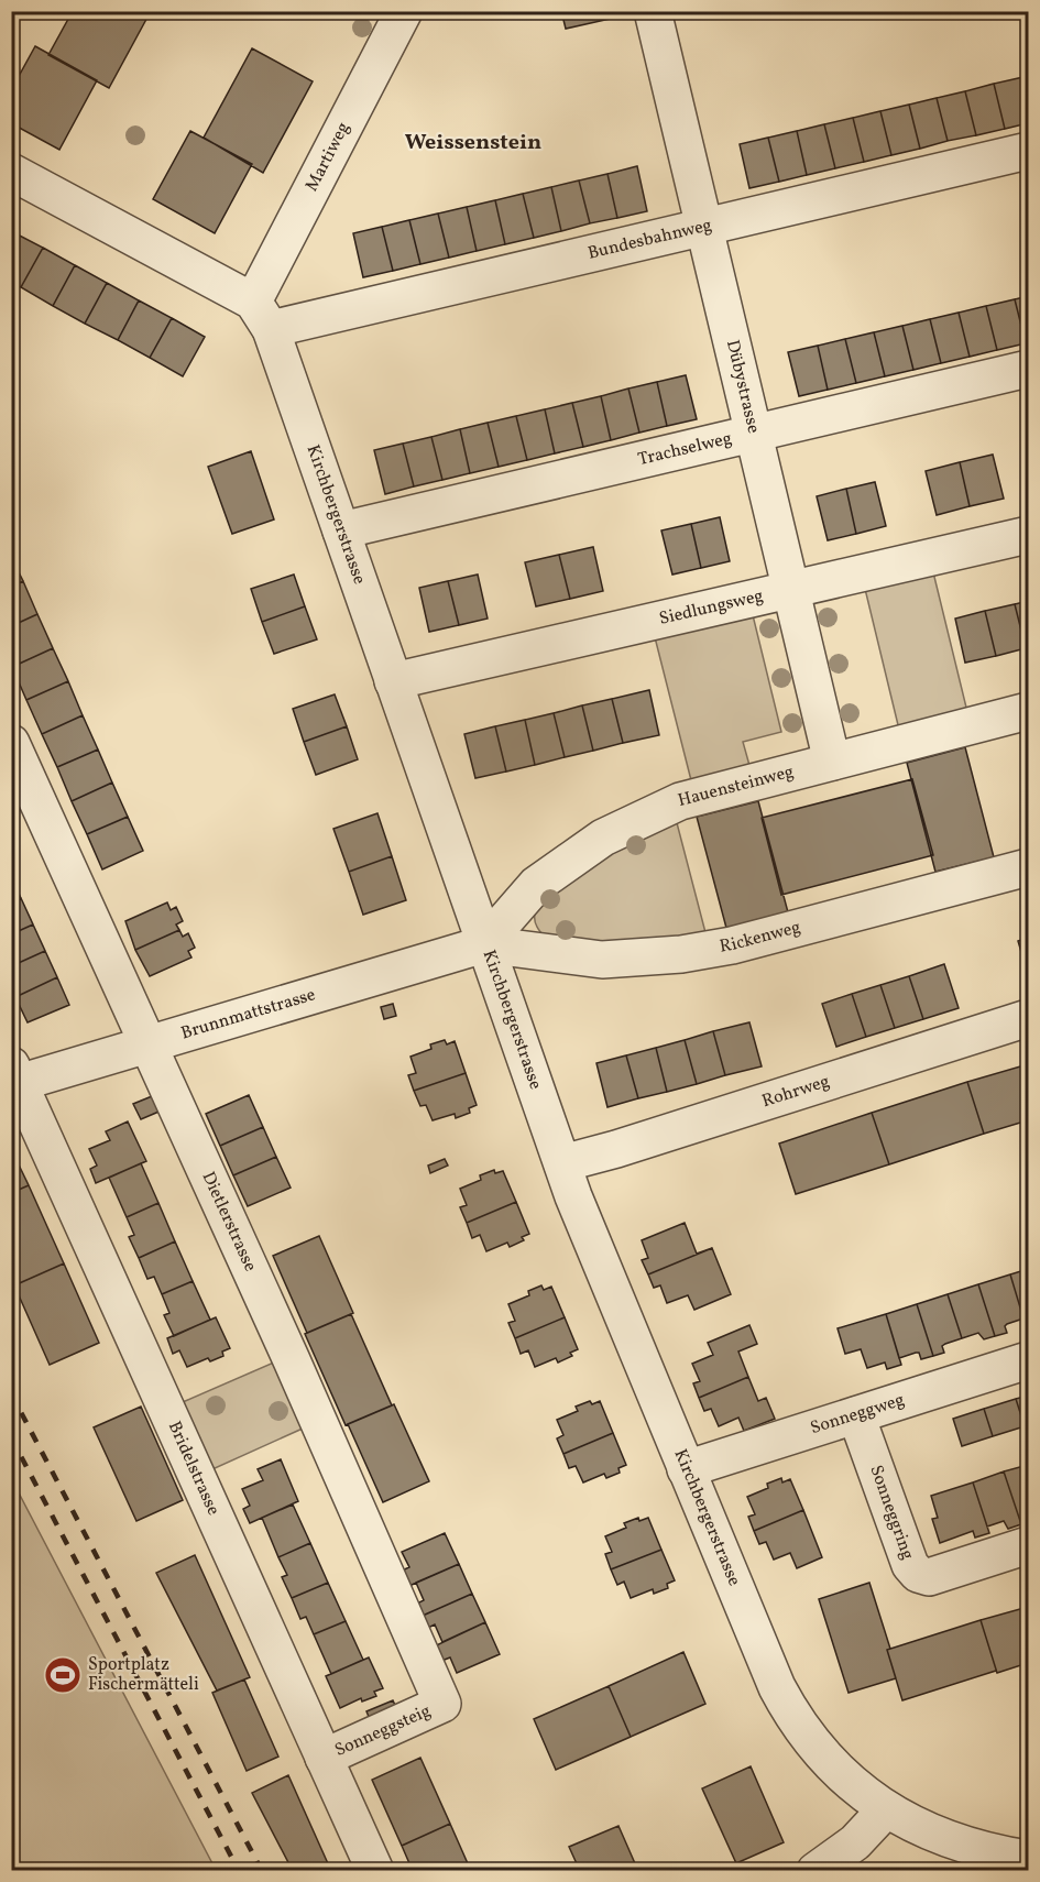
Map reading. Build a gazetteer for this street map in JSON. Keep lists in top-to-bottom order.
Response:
{
  "streets": {
    "street": [
      "Martiweg",
      "Bundesbahnweg",
      "Dübystrasse",
      "Trachselweg",
      "Kirchbergerstrasse",
      "Siedlungsweg",
      "Hauensteinweg",
      "Rickenweg",
      "Brunnmattstrasse",
      "Rohrweg",
      "Dietlerstrasse",
      "Sonneggweg",
      "Bridelstrasse",
      "Sonneggring",
      "Sonneggsteig"
    ]
  },
  "crossings": [
    ["Martiweg", "Bundesbahnweg"],
    ["Martiweg", "Kirchbergerstrasse"],
    ["Bundesbahnweg", "Dübystrasse"],
    ["Bundesbahnweg", "Kirchbergerstrasse"],
    ["Dübystrasse", "Trachselweg"],
    ["Dübystrasse", "Siedlungsweg"],
    ["Dübystrasse", "Hauensteinweg"],
    ["Trachselweg", "Kirchbergerstrasse"],
    ["Kirchbergerstrasse", "Siedlungsweg"],
    ["Kirchbergerstrasse", "Hauensteinweg"],
    ["Kirchbergerstrasse", "Rickenweg"],
    ["Kirchbergerstrasse", "Brunnmattstrasse"],
    ["Kirchbergerstrasse", "Rohrweg"],
    ["Kirchbergerstrasse", "Sonneggweg"],
    ["Hauensteinweg", "Rickenweg"],
    ["Hauensteinweg", "Brunnmattstrasse"],
    ["Rickenweg", "Brunnmattstrasse"],
    ["Brunnmattstrasse", "Dietlerstrasse"],
    ["Brunnmattstrasse", "Bridelstrasse"],
    ["Dietlerstrasse", "Sonneggsteig"],
    ["Sonneggweg", "Sonneggring"],
    ["Bridelstrasse", "Sonneggsteig"]
  ],
  "districts": ["Weissenstein"],
  "places": {
    "sports": ["Sportplatz Fischermätteli"]
  }
}
